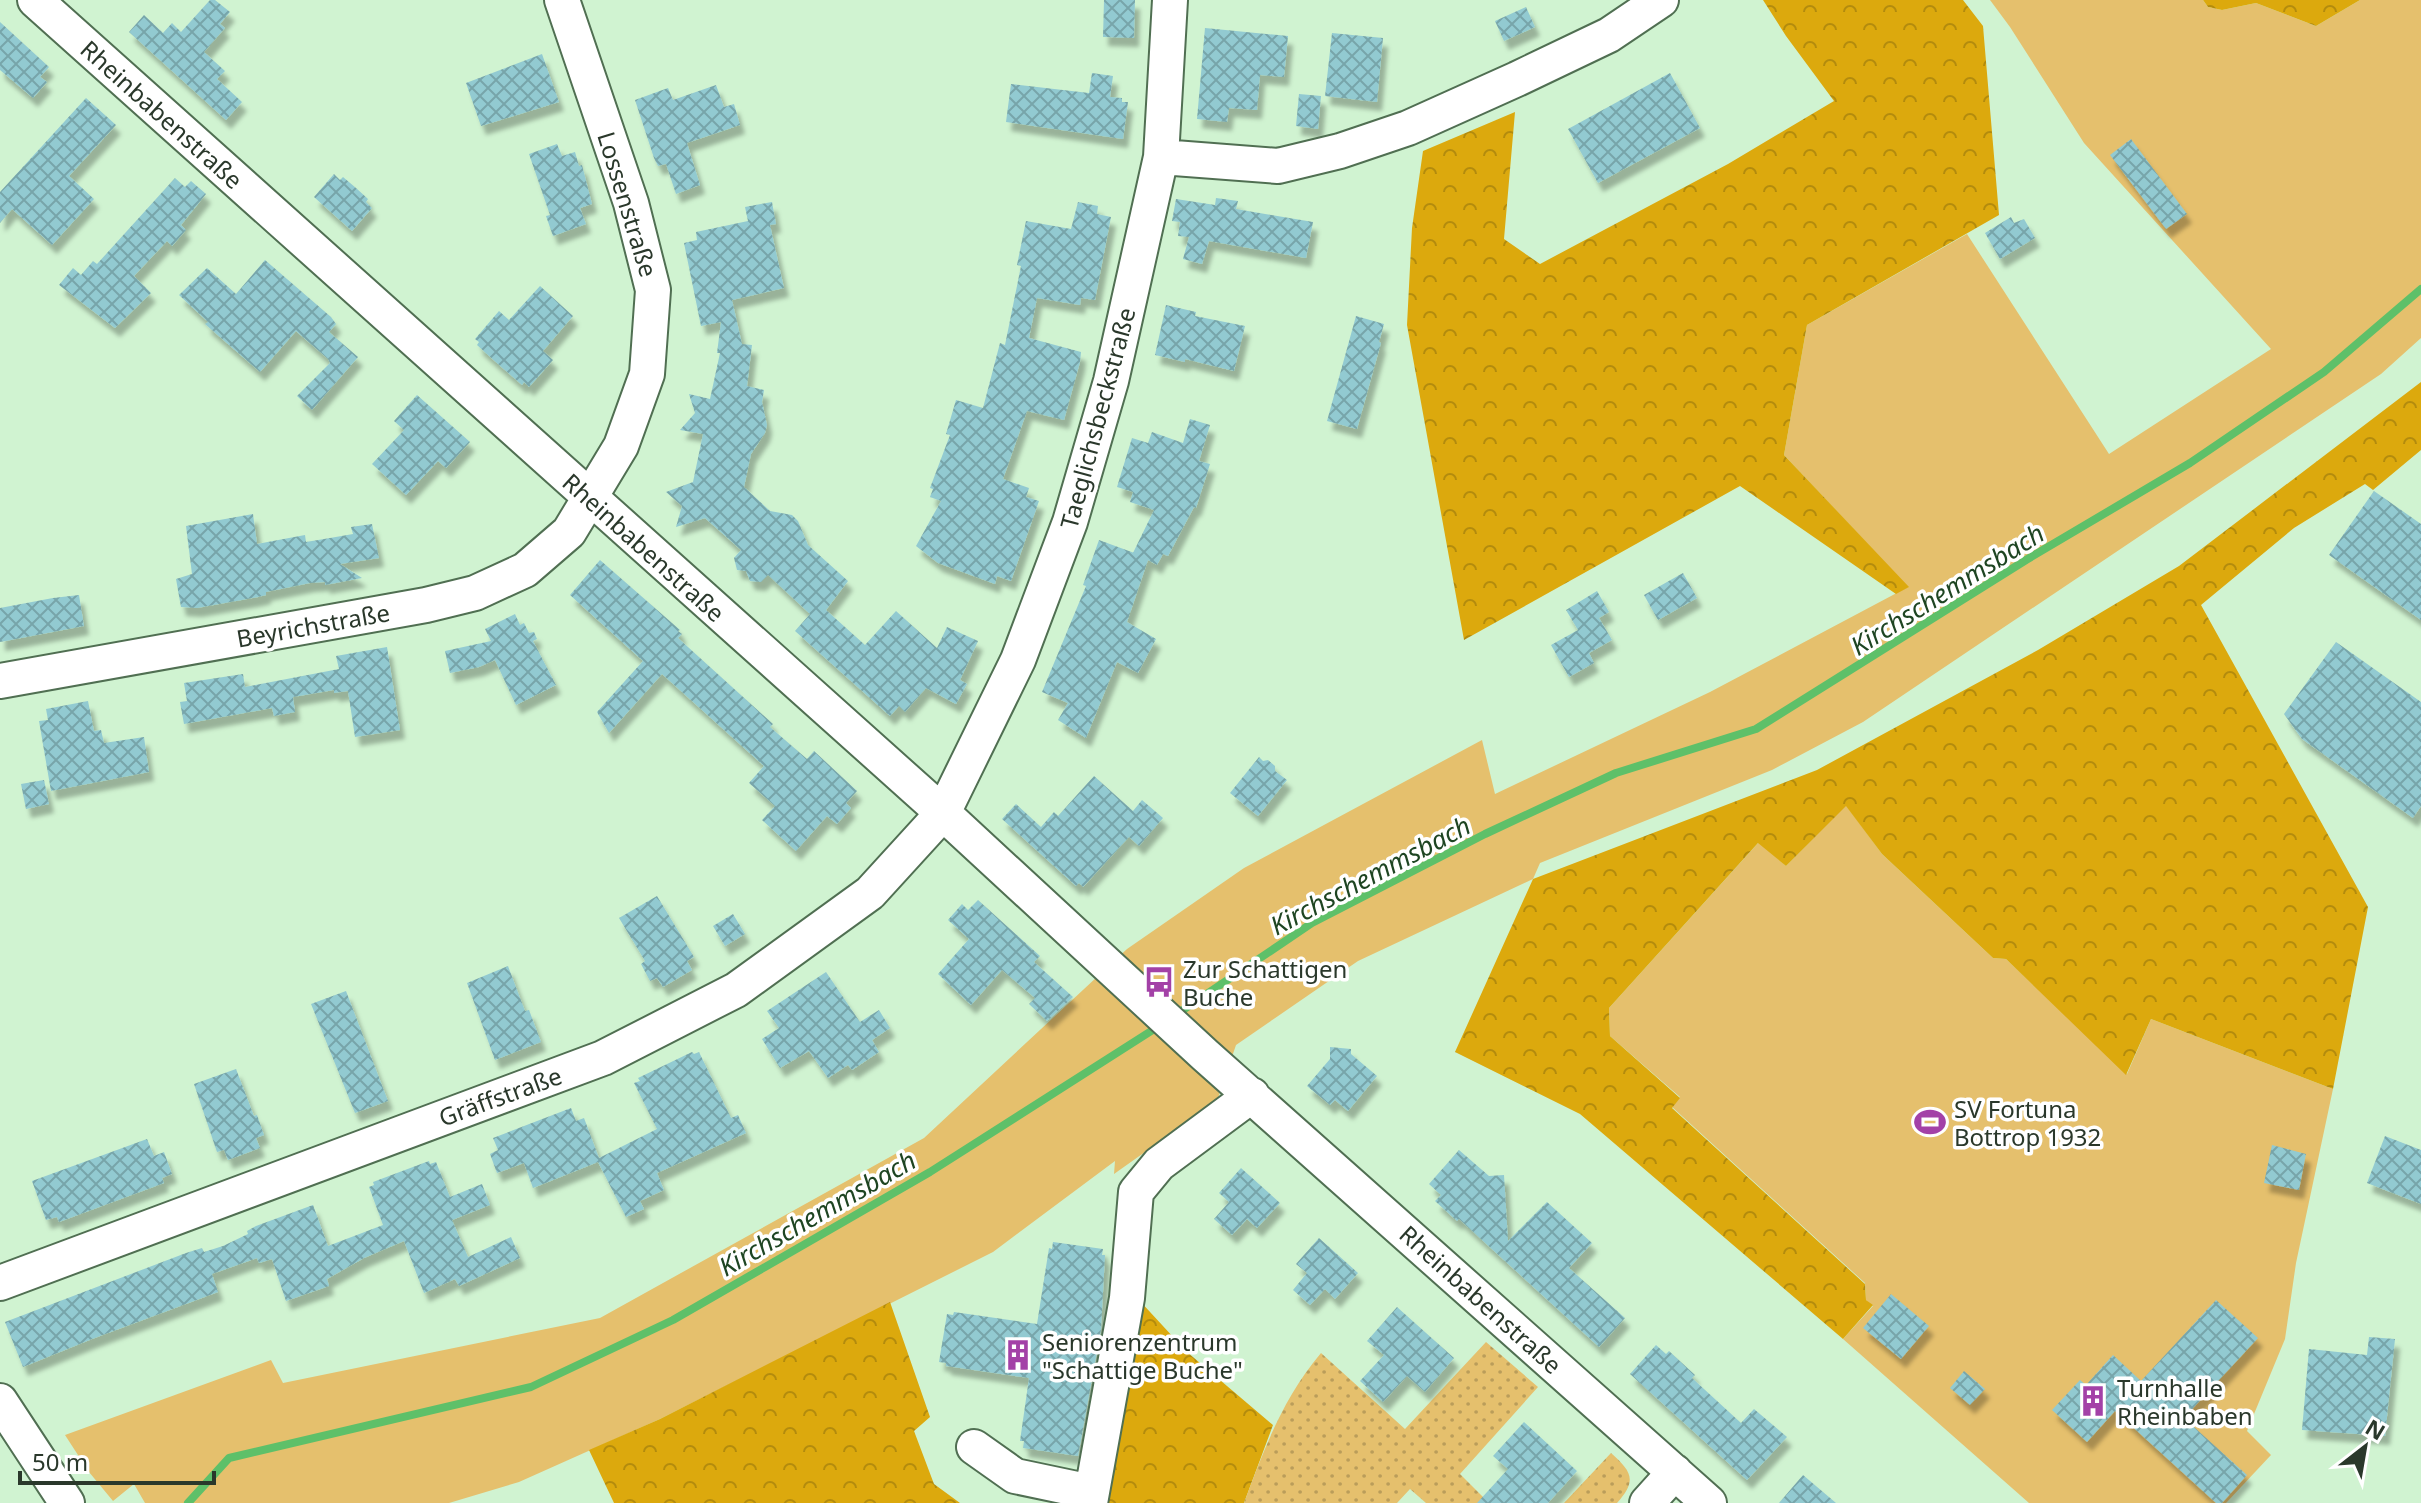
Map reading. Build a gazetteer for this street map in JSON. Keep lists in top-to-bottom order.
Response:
{
  "streets": {
    "street": [
      "Rheinbabenstraße",
      "Lossenstraße",
      "Taeglichsbeckstraße",
      "Beyrichstraße",
      "Gräffstraße"
    ]
  },
  "crossings": [
    ["Rheinbabenstraße", "Lossenstraße"],
    ["Rheinbabenstraße", "Taeglichsbeckstraße"],
    ["Rheinbabenstraße", "Beyrichstraße"],
    ["Rheinbabenstraße", "Gräffstraße"],
    ["Lossenstraße", "Beyrichstraße"],
    ["Taeglichsbeckstraße", "Gräffstraße"]
  ],
  "water": ["Kirchschemmsbach"],
  "places": {
    "bus stop": ["Zur Schattigen Buche"],
    "sports": ["SV Fortuna Bottrop 1932"],
    "building": ["Seniorenzentrum \"Schattige Buche\"", "Turnhalle Rheinbaben"]
  },
  "scale_bar": "50 m",
  "north": "top right"
}
